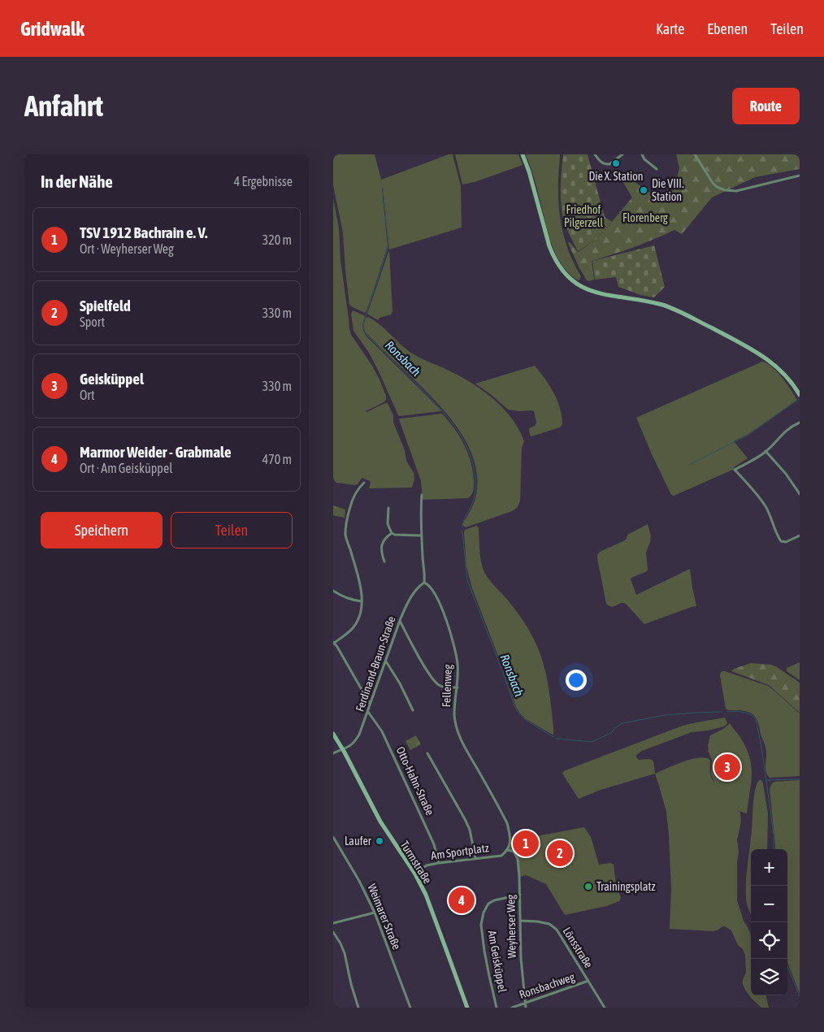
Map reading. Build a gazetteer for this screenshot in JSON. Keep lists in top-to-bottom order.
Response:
{
  "streets": {
    "street": [
      "Ferdinand-Braun-Straße",
      "Fellenweg",
      "Otto-Hahn-Straße",
      "Am Sportplatz",
      "Turmstraße",
      "Weimarer Straße",
      "Weyherser Weg",
      "Lönsstraße",
      "Am Geisküppel",
      "Ronsbachweg"
    ]
  },
  "crossings": [
    ["Ferdinand-Braun-Straße", "Fellenweg"],
    ["Ferdinand-Braun-Straße", "Otto-Hahn-Straße"],
    ["Ferdinand-Braun-Straße", "Turmstraße"],
    ["Fellenweg", "Am Sportplatz"],
    ["Fellenweg", "Weyherser Weg"],
    ["Otto-Hahn-Straße", "Am Sportplatz"],
    ["Am Sportplatz", "Turmstraße"],
    ["Am Sportplatz", "Weyherser Weg"],
    ["Weyherser Weg", "Lönsstraße"],
    ["Weyherser Weg", "Am Geisküppel"],
    ["Weyherser Weg", "Ronsbachweg"],
    ["Lönsstraße", "Ronsbachweg"]
  ],
  "water": ["Ronsbach"],
  "parks": ["Friedhof Pilgerzell", "Florenberg"],
  "places": [
    "Die X. Station",
    "Die VIII. Station",
    "Laufer",
    "Trainingsplatz"
  ],
  "page": {
    "header": "Gridwalk",
    "nav": ["Karte", "Ebenen", "Teilen"],
    "buttons": [
      "Route",
      ["Speichern", "Teilen"]
    ],
    "title": "Anfahrt",
    "heading": ["In der Nähe", "4 Ergebnisse"],
    "list": [
      {
        "mark": "1",
        "name": "TSV 1912 Bachrain e. V.",
        "note": "Ort · Weyherser Weg",
        "value": "320 m"
      },
      {
        "mark": "2",
        "name": "Spielfeld",
        "note": "Sport",
        "value": "330 m"
      },
      {
        "mark": "3",
        "name": "Geisküppel",
        "note": "Ort",
        "value": "330 m"
      },
      {
        "mark": "4",
        "name": "Marmor Weider - Grabmale",
        "note": "Ort · Am Geisküppel",
        "value": "470 m"
      }
    ],
    "pins": [
      "3",
      "1",
      "2",
      "4"
    ],
    "map_buttons": ["+", "−"]
  }
}
